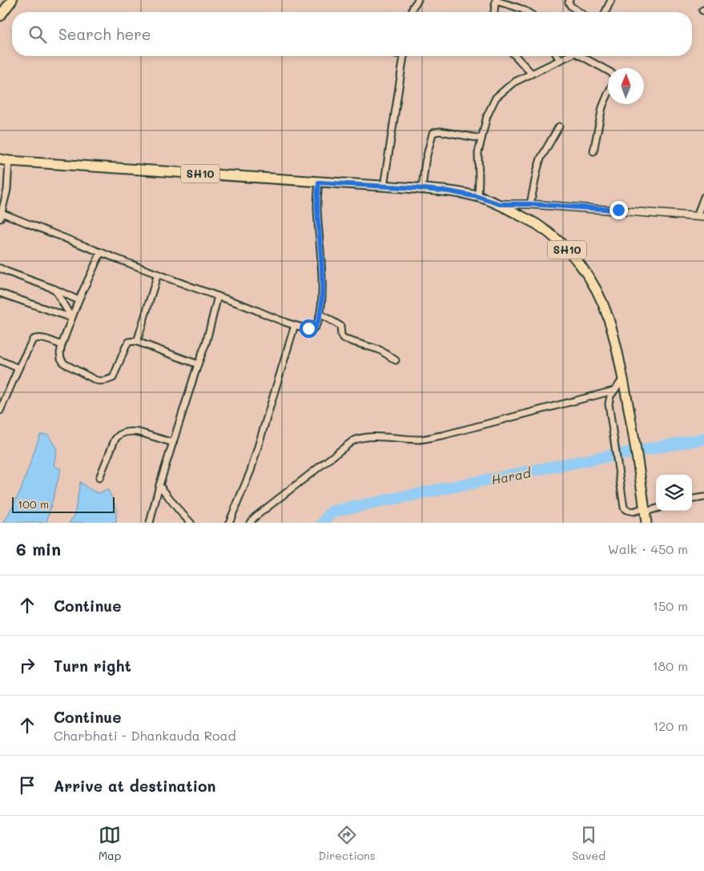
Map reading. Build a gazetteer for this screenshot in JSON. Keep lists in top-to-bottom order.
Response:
{
  "streets": {
    "main road": ["SH10"]
  },
  "water": ["Harad"],
  "scale_bar": "100 m",
  "north": "top",
  "page": {
    "search": "Search here",
    "scale": "100 m",
    "heading": ["6 min", "Walk · 450 m"],
    "list": [
      ["Continue", "150 m"],
      ["Turn right", "180 m"],
      ["Continue", "Charbhati - Dhankauda Road", "120 m"],
      "Arrive at destination"
    ],
    "nav": ["Map", "Directions", "Saved"]
  }
}
